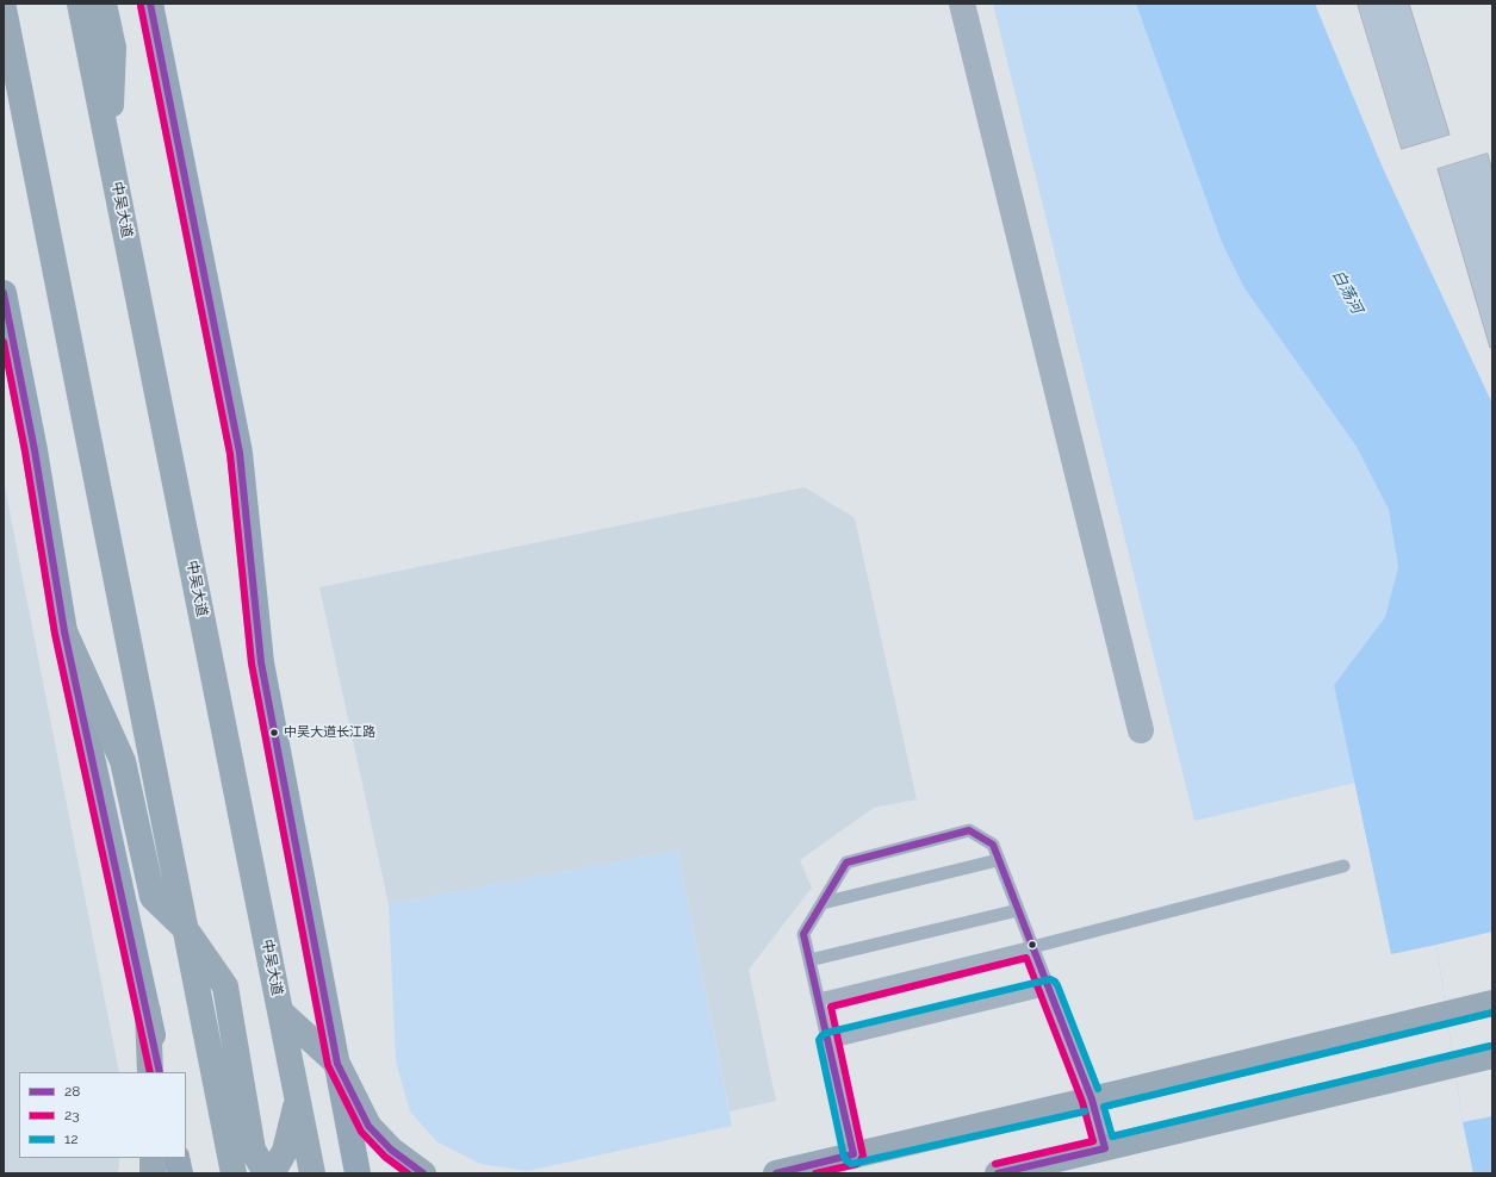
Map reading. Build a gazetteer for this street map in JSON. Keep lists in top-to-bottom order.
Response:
{
  "streets": {
    "main road": ["中吴大道"]
  },
  "water": ["白荡河"],
  "places": ["中吴大道长江路"],
  "lines": ["transit line 28", "transit line 23", "transit line 12"],
  "legend": ["28", "23", "12"]
}
